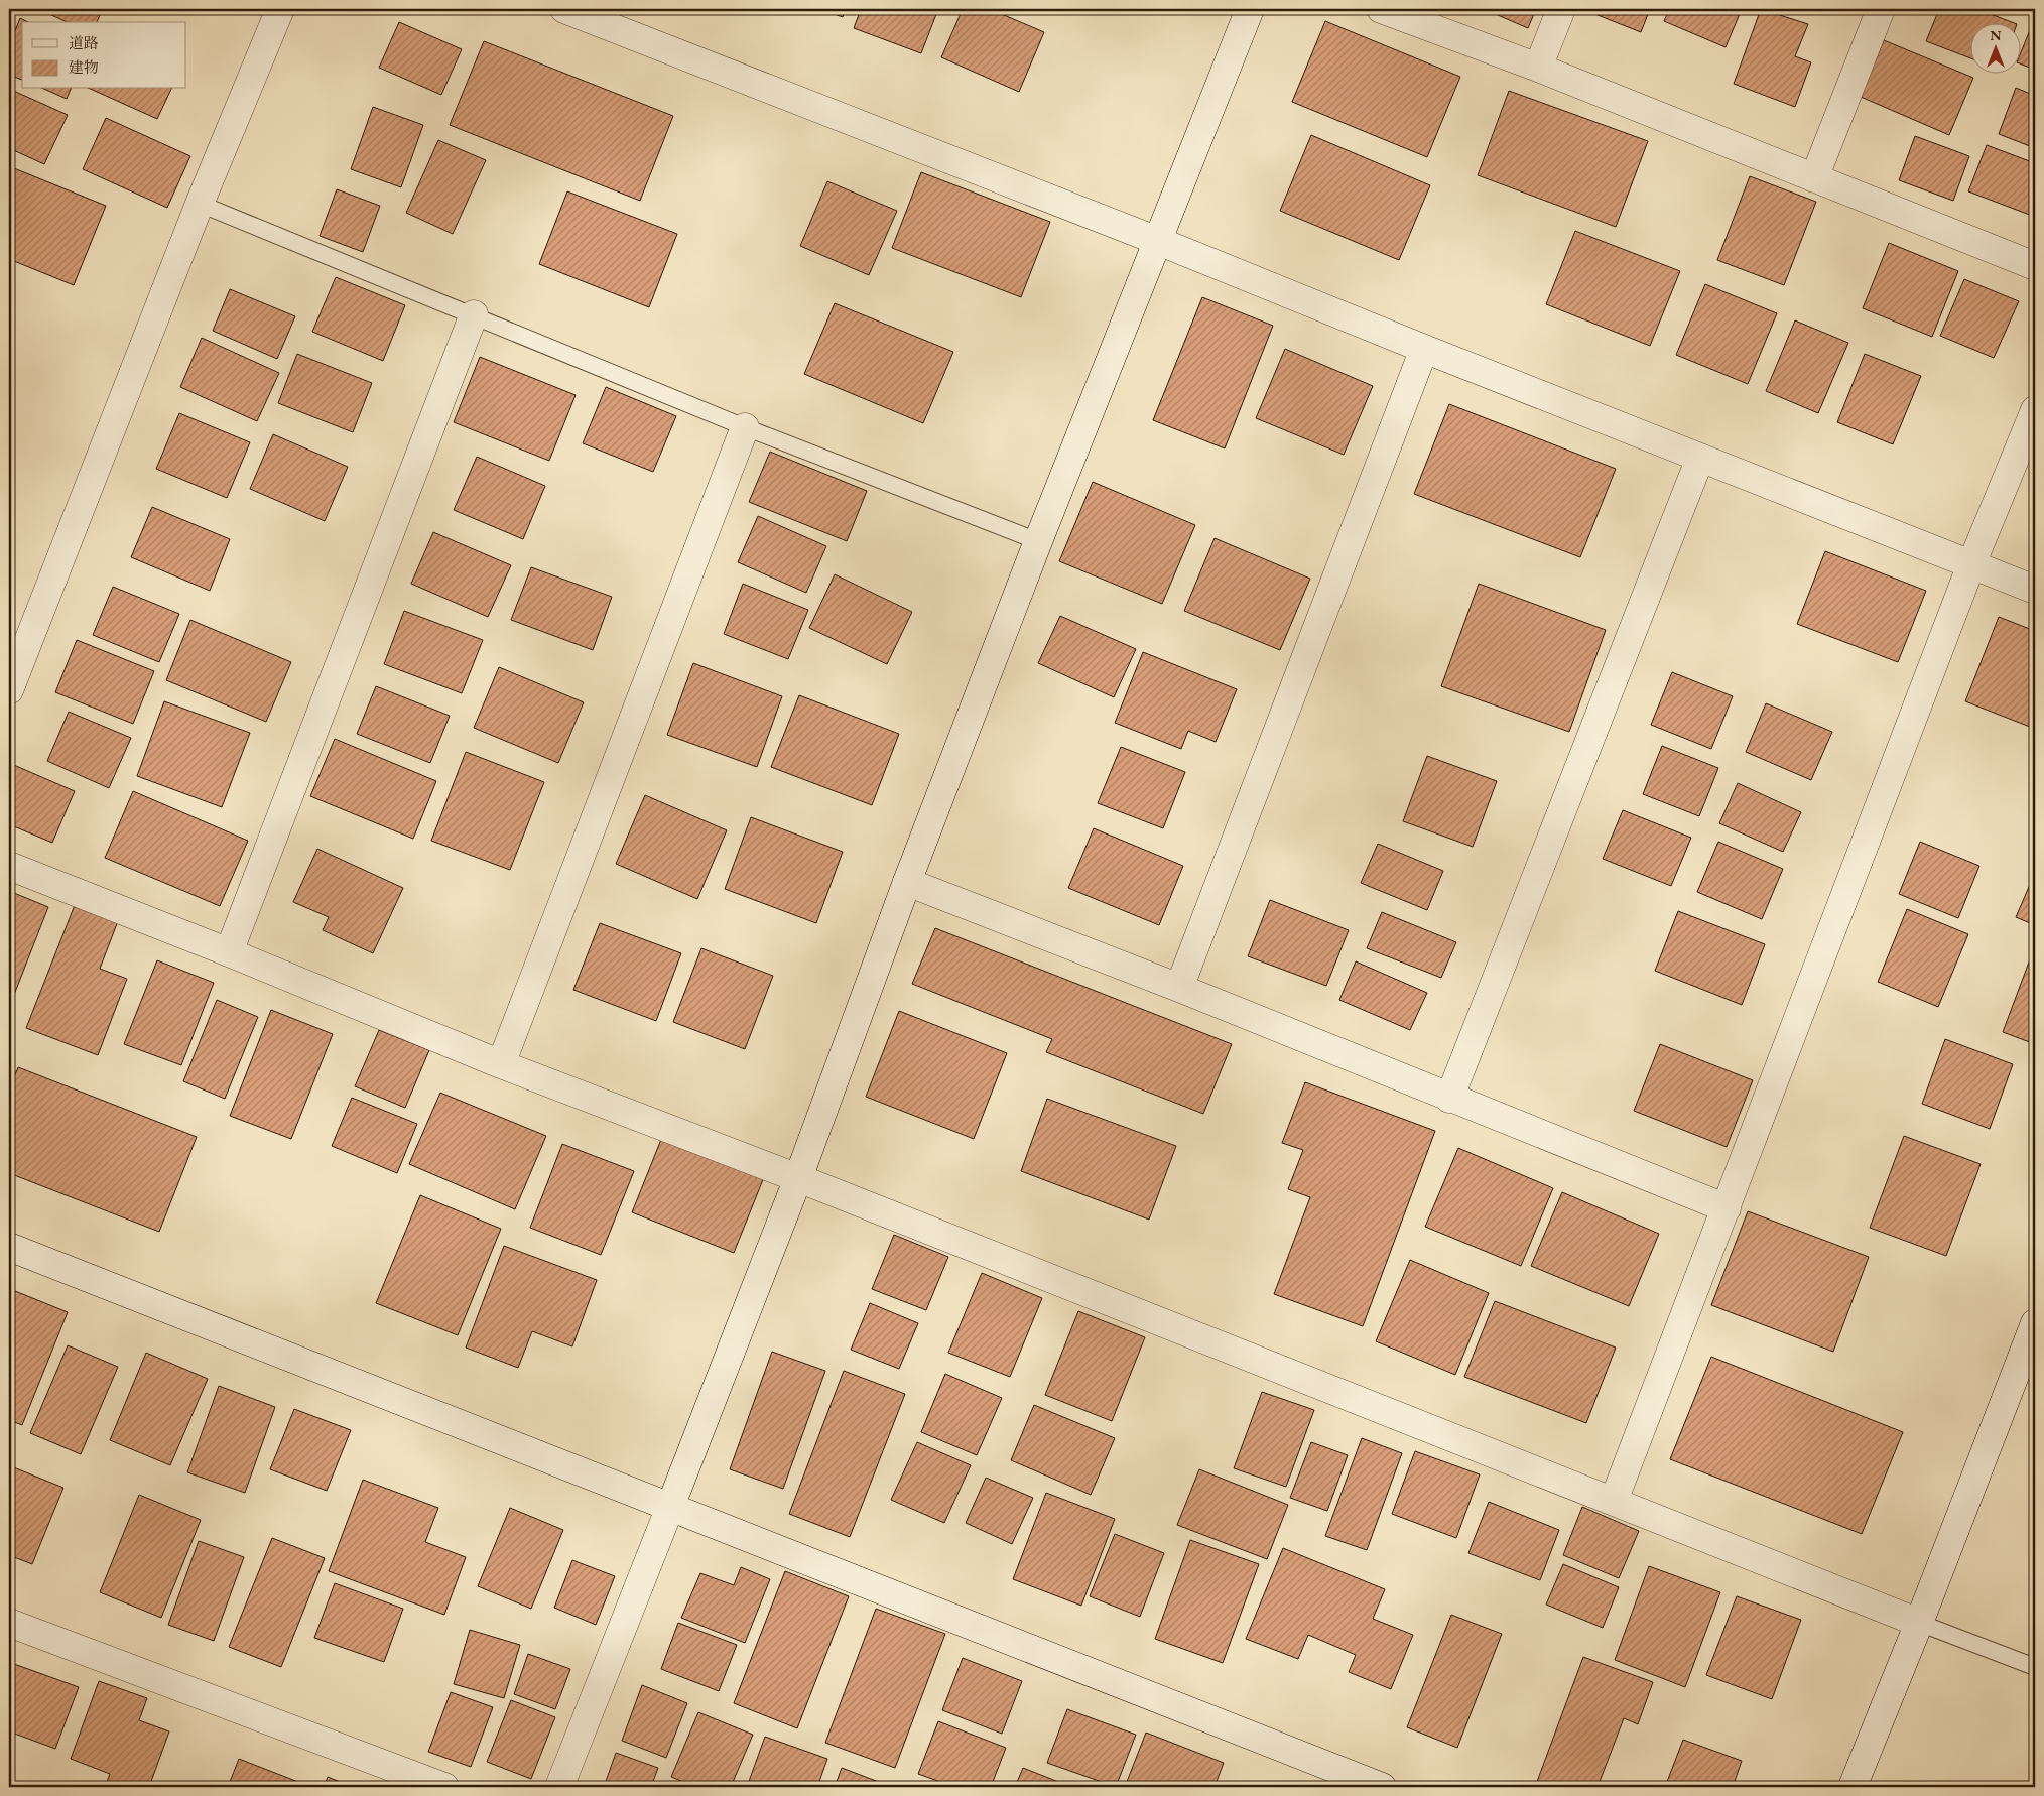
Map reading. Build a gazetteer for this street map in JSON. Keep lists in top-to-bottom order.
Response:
{
  "legend": ["道路", "建物"],
  "north": "top"
}
